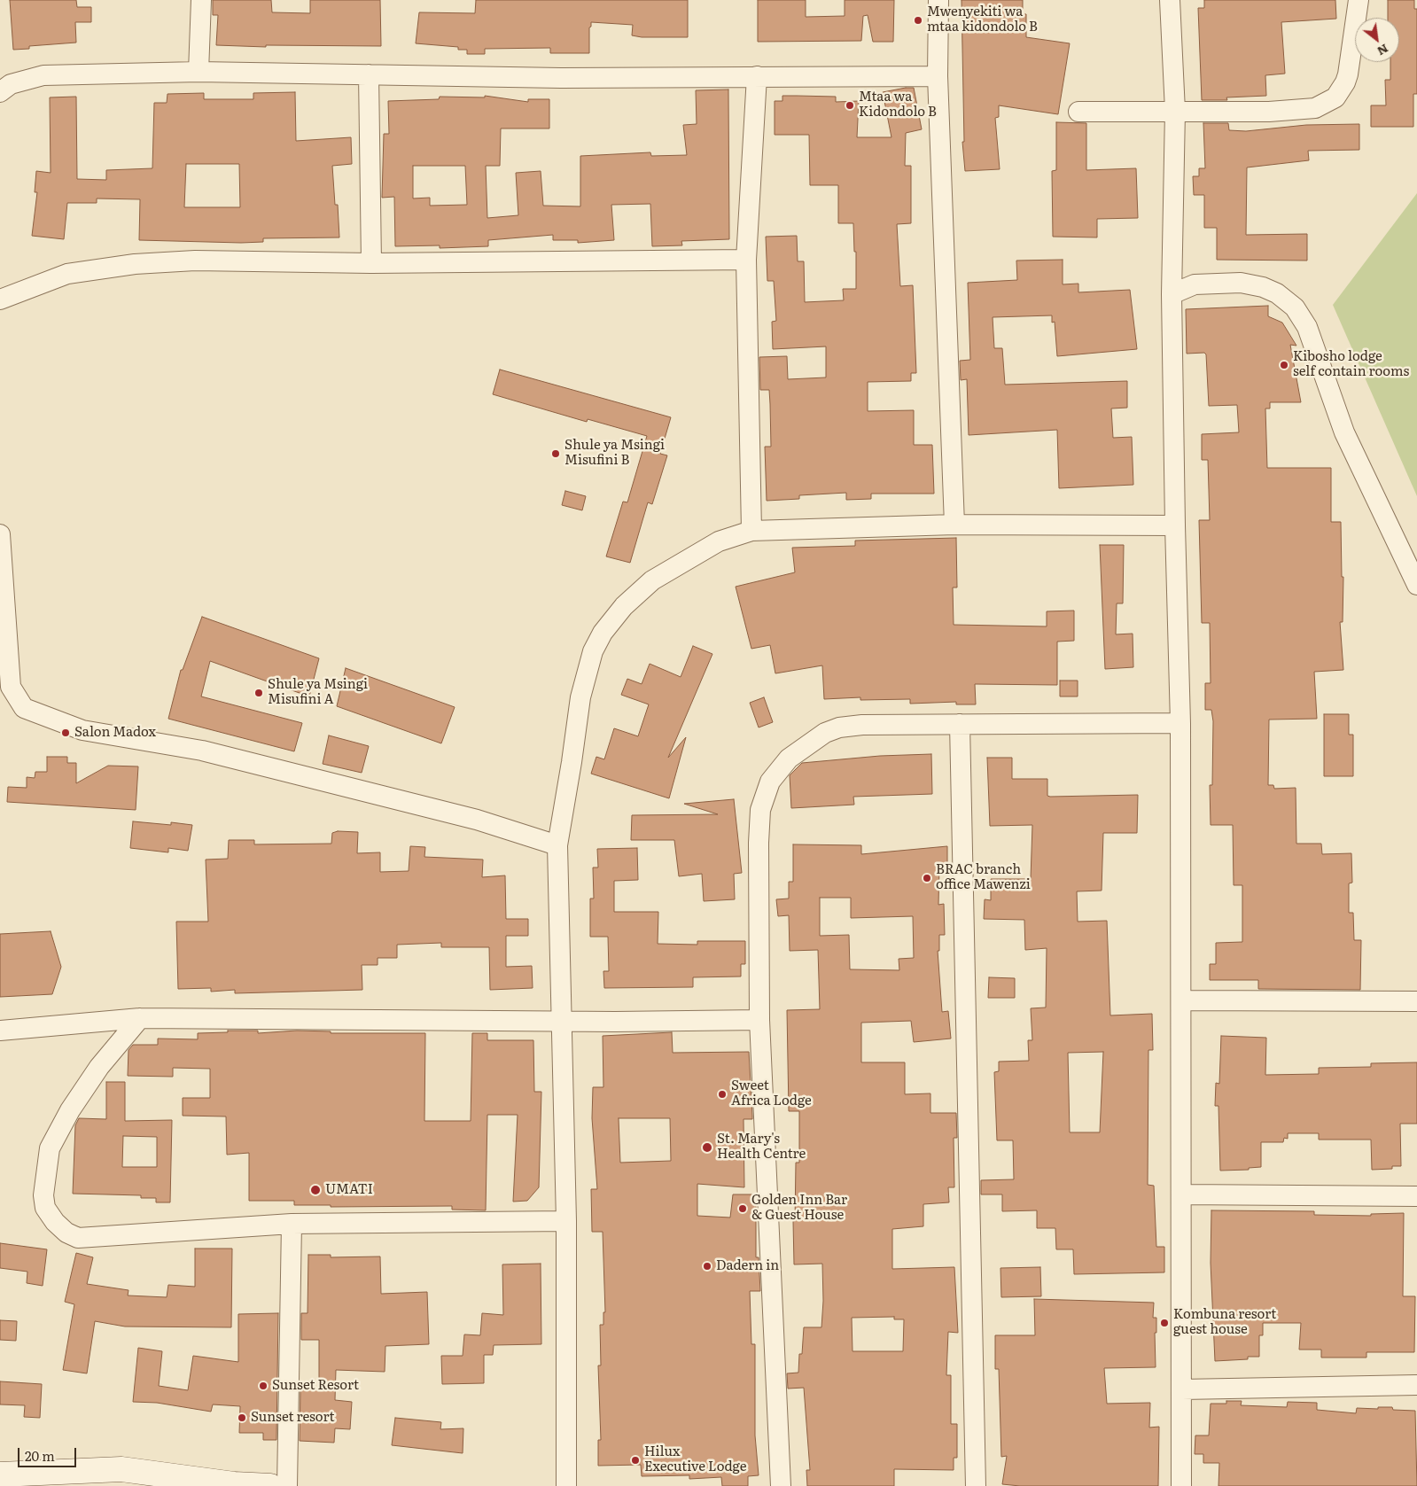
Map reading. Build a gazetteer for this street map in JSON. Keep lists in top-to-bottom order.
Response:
{
  "places": [
    "Mwenyekiti wa mtaa kidondolo B",
    "Mtaa wa Kidondolo B",
    "Kibosho lodge self contain rooms",
    "Shule ya Msingi Misufini B",
    "Shule ya Msingi Misufini A",
    "Salon Madox",
    "BRAC branch office Mawenzi",
    "Sweet Africa Lodge",
    "St. Mary's Health Centre",
    "UMATI",
    "Golden Inn Bar & Guest House",
    "Dadern in",
    "Kombuna resort guest house",
    "Sunset Resort",
    "Sunset resort",
    "Hilux Executive Lodge"
  ],
  "scale_bar": "20 m",
  "north": "bottom right"
}
